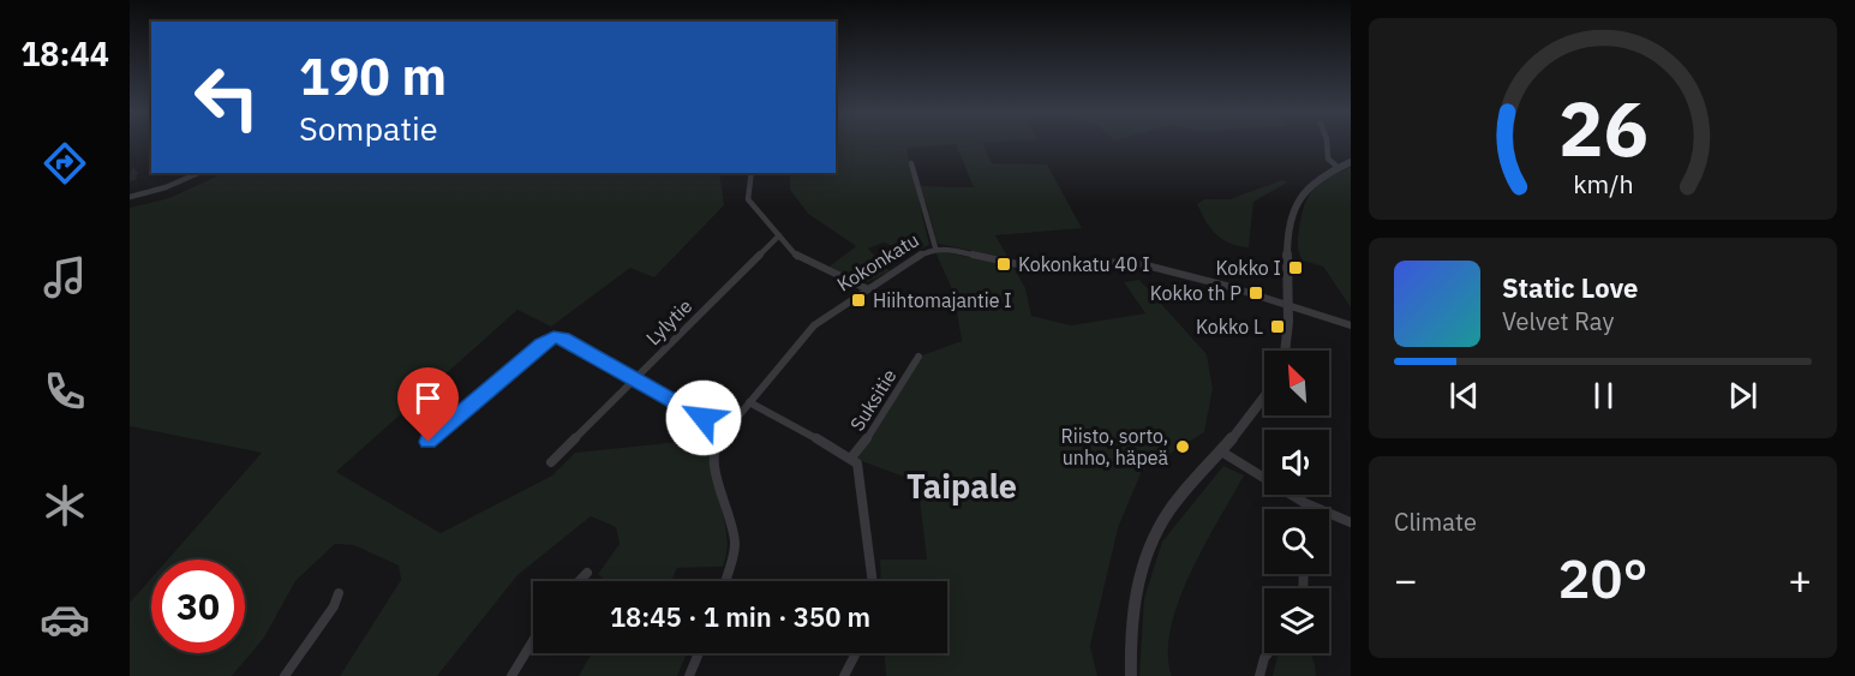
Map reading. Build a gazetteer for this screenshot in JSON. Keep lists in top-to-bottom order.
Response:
{
  "streets": {
    "street": ["Kokonkatu", "Lylytie", "Suksitie"]
  },
  "districts": ["Taipale"],
  "places": {
    "transit": [
      "Kokonkatu 40 I",
      "Kokko I",
      "Kokko th P",
      "Hiihtomajantie I",
      "Kokko L"
    ],
    "other": ["Riisto, sorto, unho, häpeä"]
  },
  "north": "top left",
  "page": {
    "tabs": "18:44",
    "turn": ["190 m", "Sompatie"],
    "song": ["Static Love", "Velvet Ray"],
    "tile": "Climate",
    "heat": ["−", "20°", "+"],
    "limit": "30",
    "trip": "18:45 · 1 min · 350 m",
    "gauge": ["26", "km/h"]
  }
}
